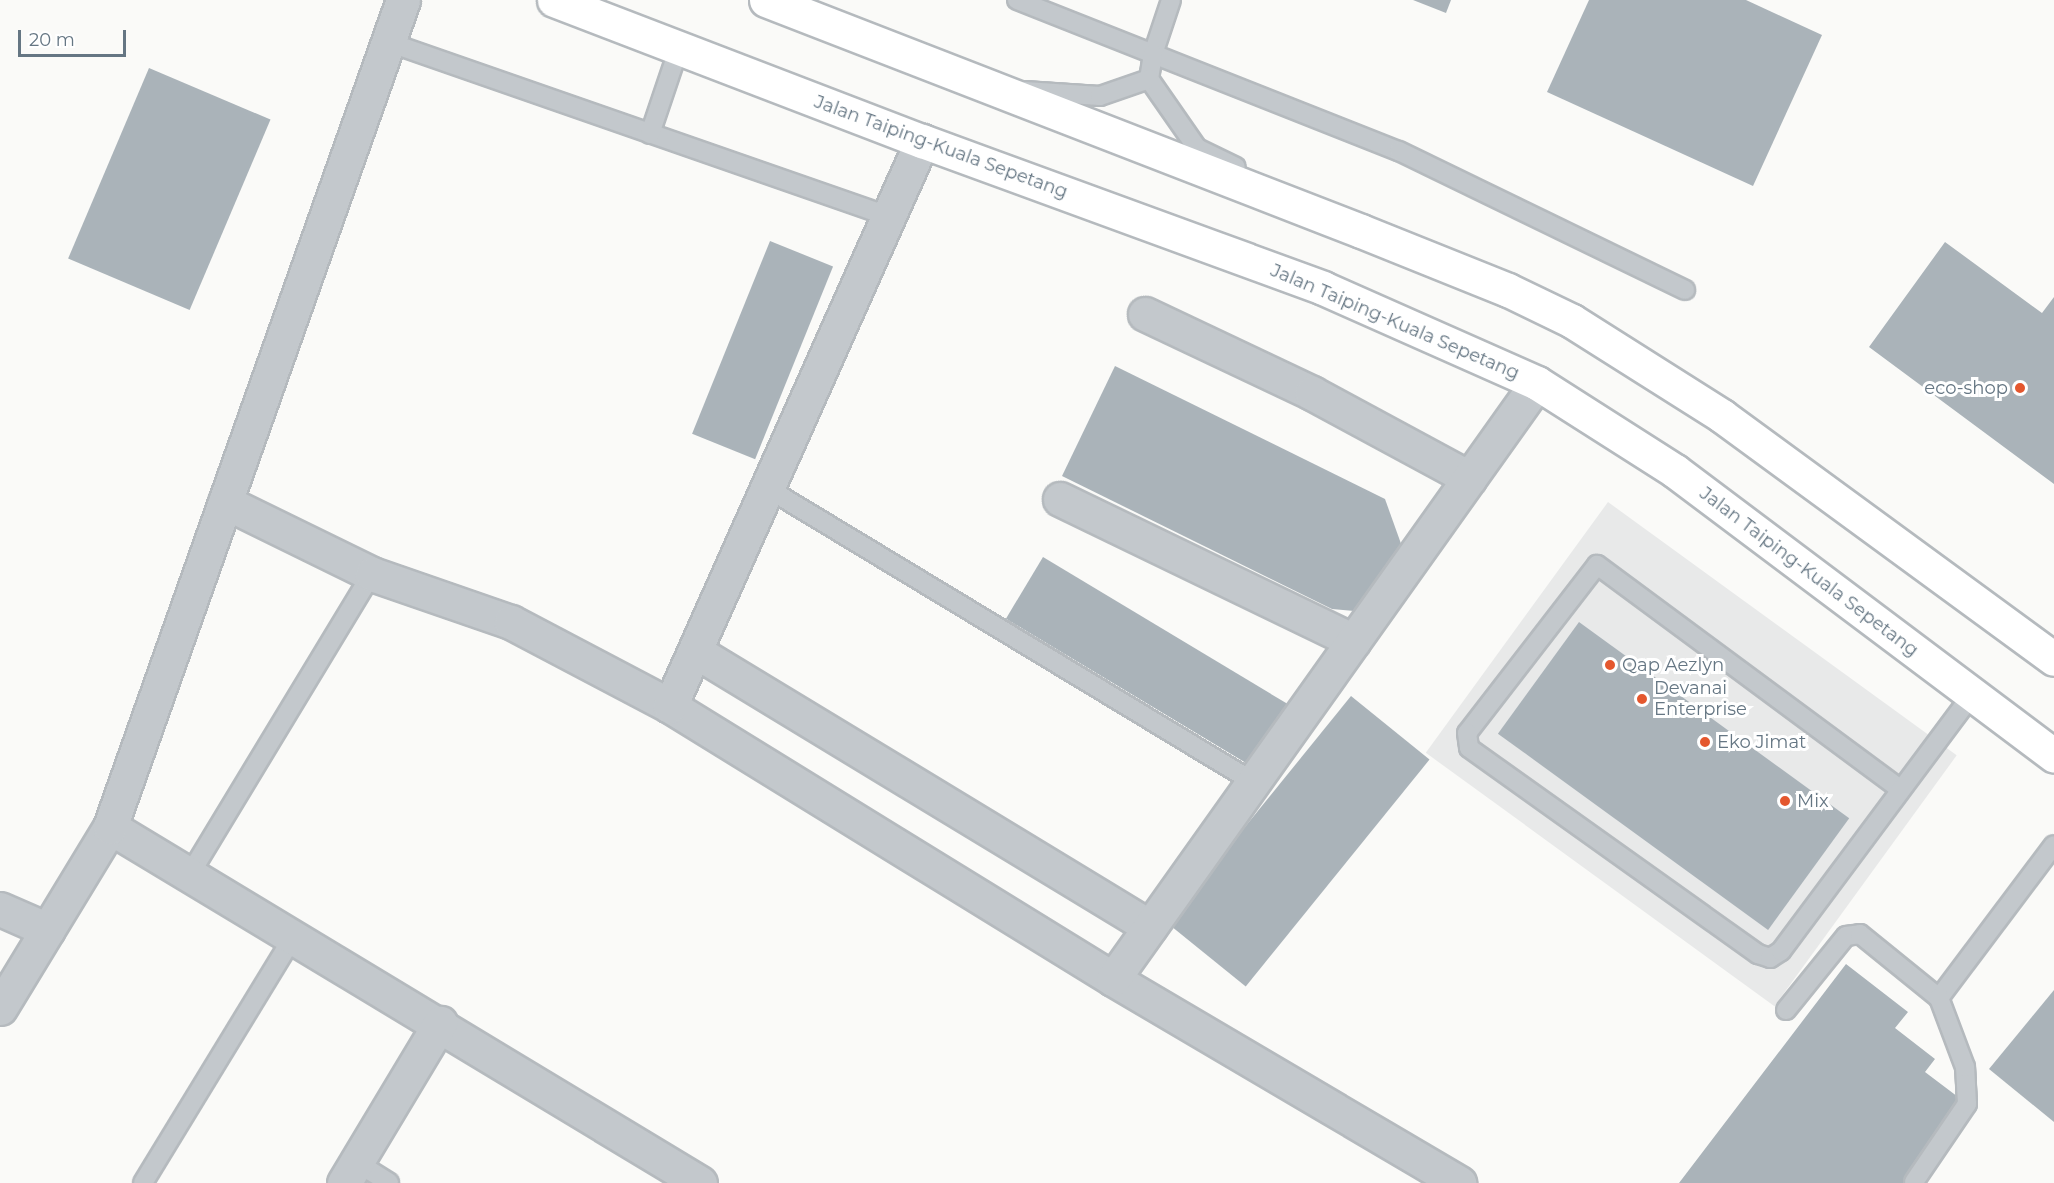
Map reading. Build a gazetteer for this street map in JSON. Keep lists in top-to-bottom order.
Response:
{
  "streets": {
    "main road": ["Jalan Taiping-Kuala Sepetang"]
  },
  "places": [
    "eco-shop",
    "Qap Aezlyn",
    "Devanai Enterprise",
    "Eko Jimat",
    "Mix"
  ],
  "scale_bar": "20 m"
}
